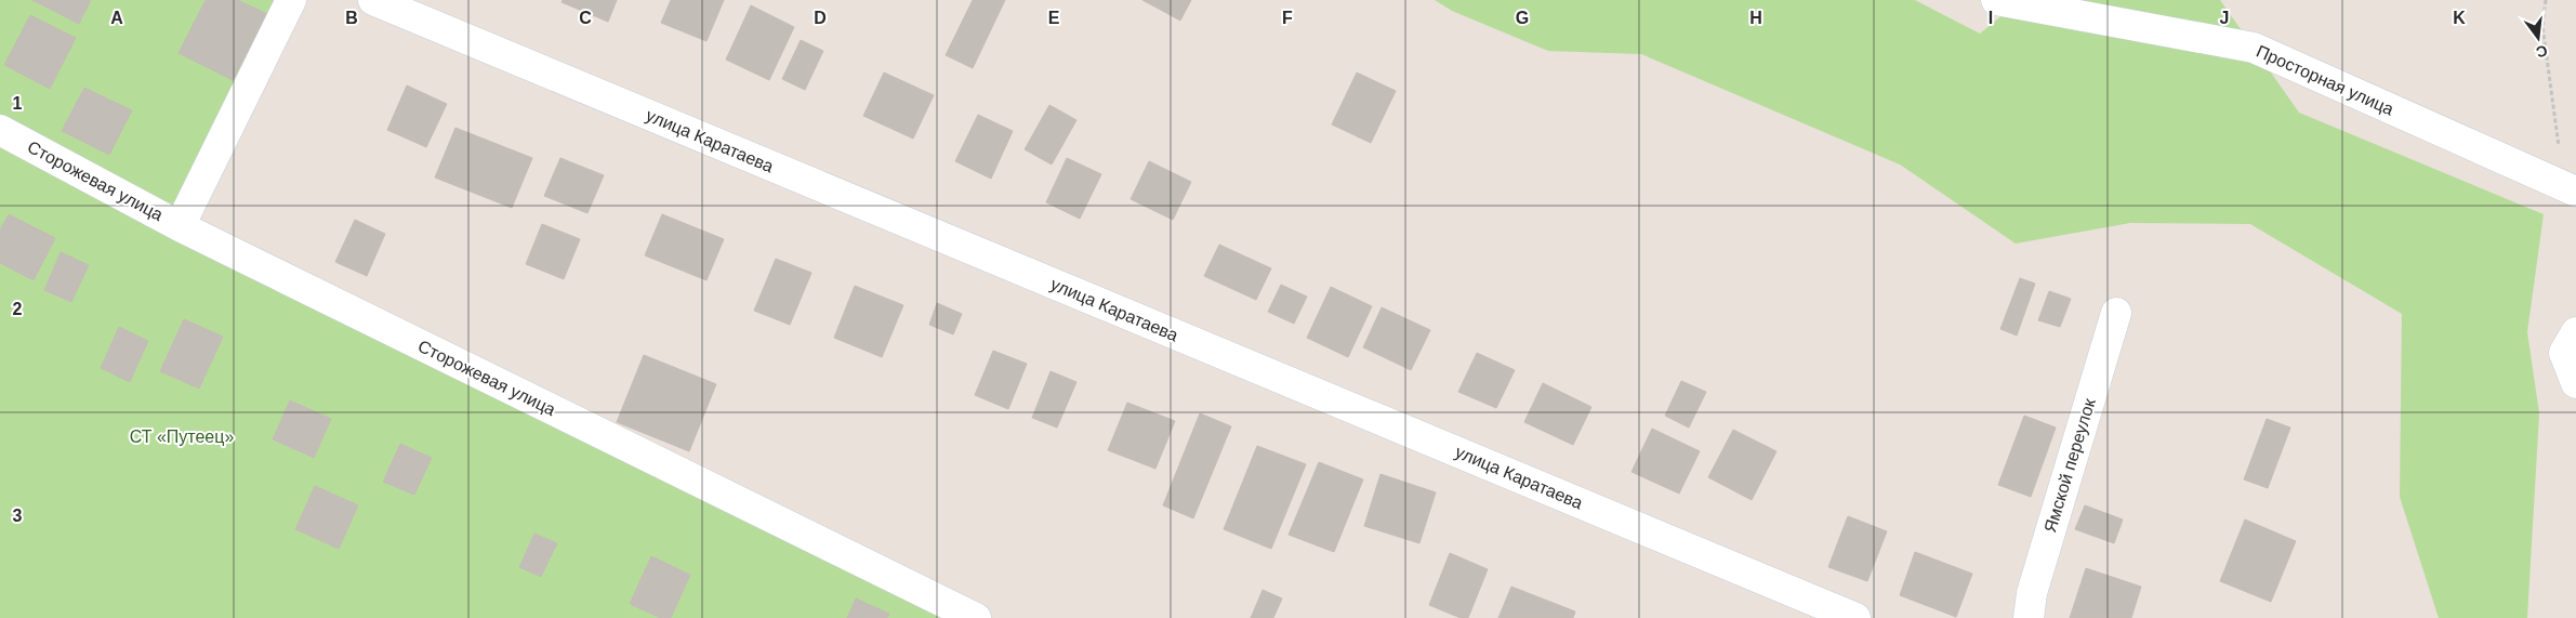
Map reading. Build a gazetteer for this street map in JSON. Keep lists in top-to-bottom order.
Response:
{
  "streets": {
    "street": [
      "Просторная улица",
      "улица Каратаева",
      "Сторожевая улица",
      "Ямской переулок"
    ]
  },
  "parks": ["СТ «Путеец»"],
  "north": "bottom",
  "grid": {
    "columns": [
      "A",
      "B",
      "C",
      "D",
      "E",
      "F",
      "G",
      "H",
      "I",
      "J",
      "K"
    ],
    "rows": ["1", "2", "3"]
  }
}
